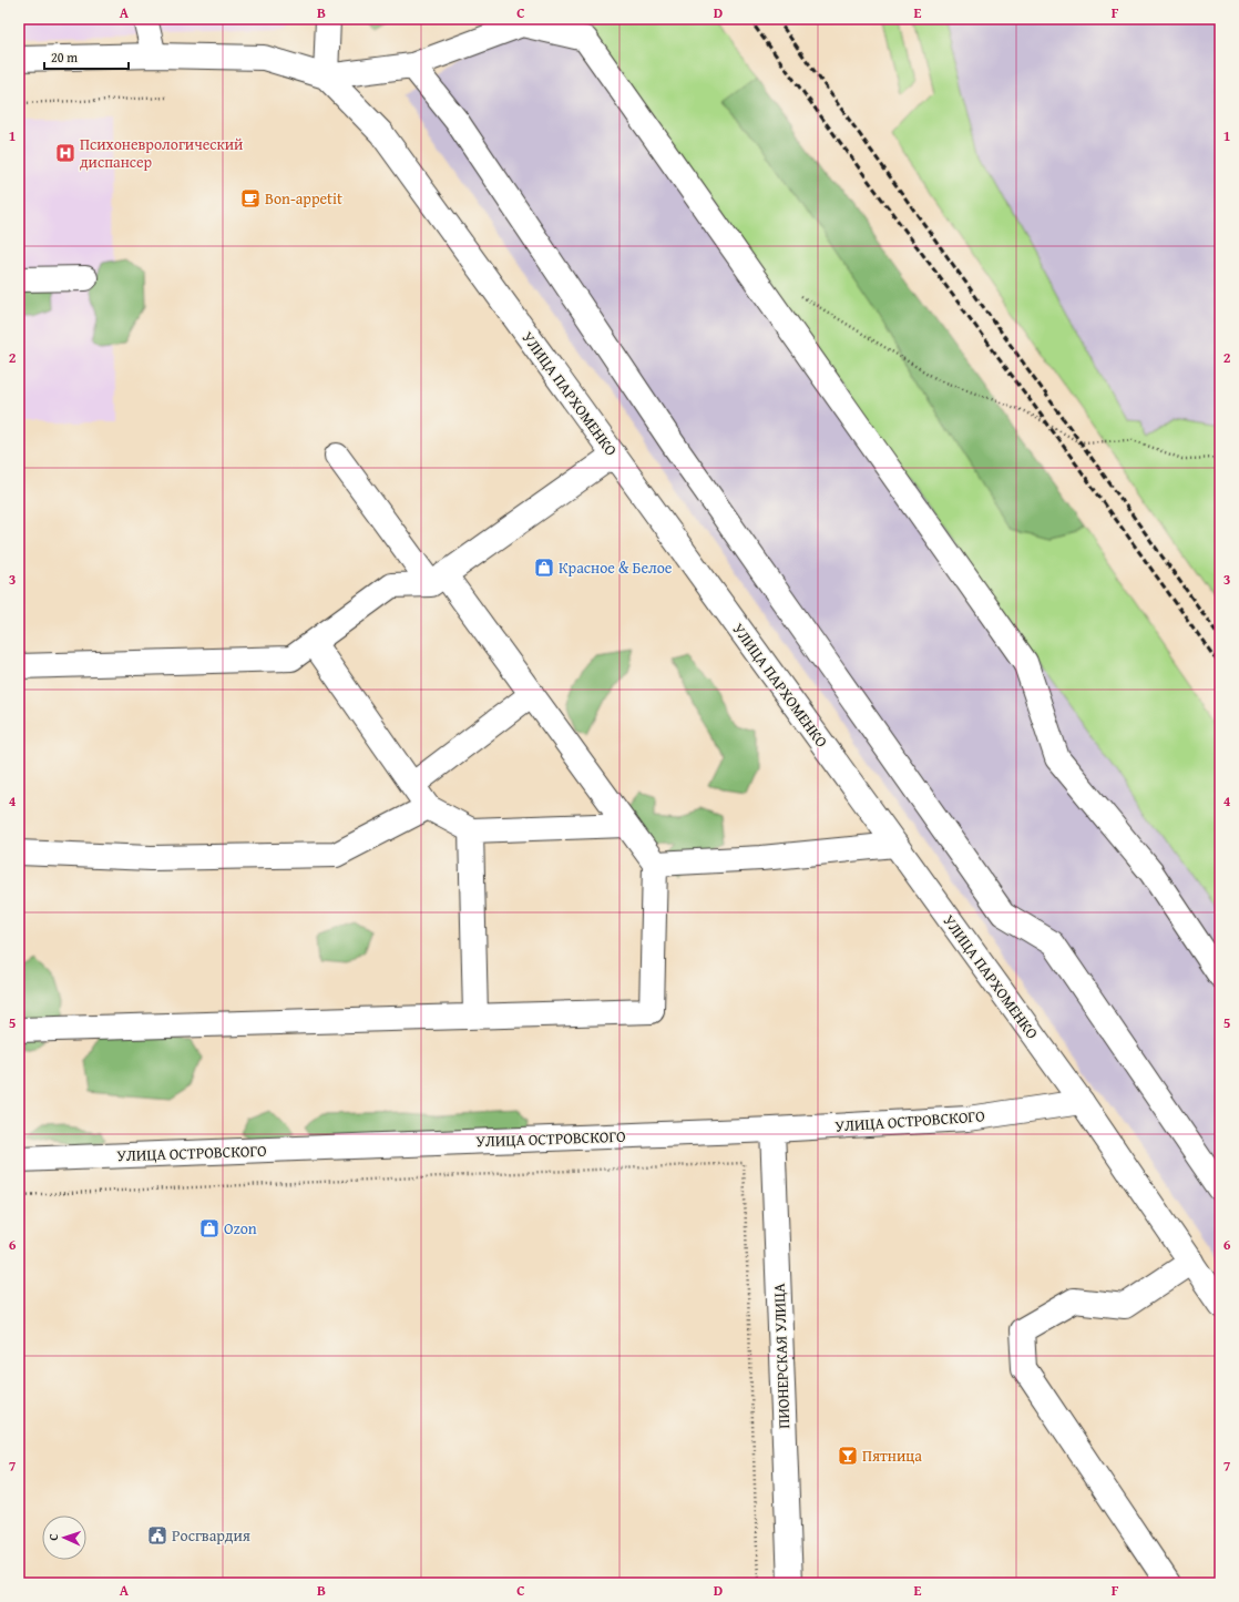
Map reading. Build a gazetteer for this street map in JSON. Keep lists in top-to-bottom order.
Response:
{
  "streets": {
    "main road": ["УЛИЦА ПАРХОМЕНКО", "УЛИЦА ОСТРОВСКОГО", "ПИОНЕРСКАЯ УЛИЦА"]
  },
  "crossings": [
    ["УЛИЦА ПАРХОМЕНКО", "УЛИЦА ОСТРОВСКОГО"],
    ["УЛИЦА ОСТРОВСКОГО", "ПИОНЕРСКАЯ УЛИЦА"]
  ],
  "places": {
    "hospital": ["Психоневрологический диспансер"],
    "cafe": ["Bon-appetit"],
    "shop": ["Красное & Белое", "Ozon"],
    "bar": ["Пятница"],
    "public building": ["Росгвардия"]
  },
  "scale_bar": "20 m",
  "north": "left",
  "grid": {
    "columns": [
      "A",
      "B",
      "C",
      "D",
      "E",
      "F"
    ],
    "rows": [
      "1",
      "2",
      "3",
      "4",
      "5",
      "6",
      "7"
    ]
  }
}
